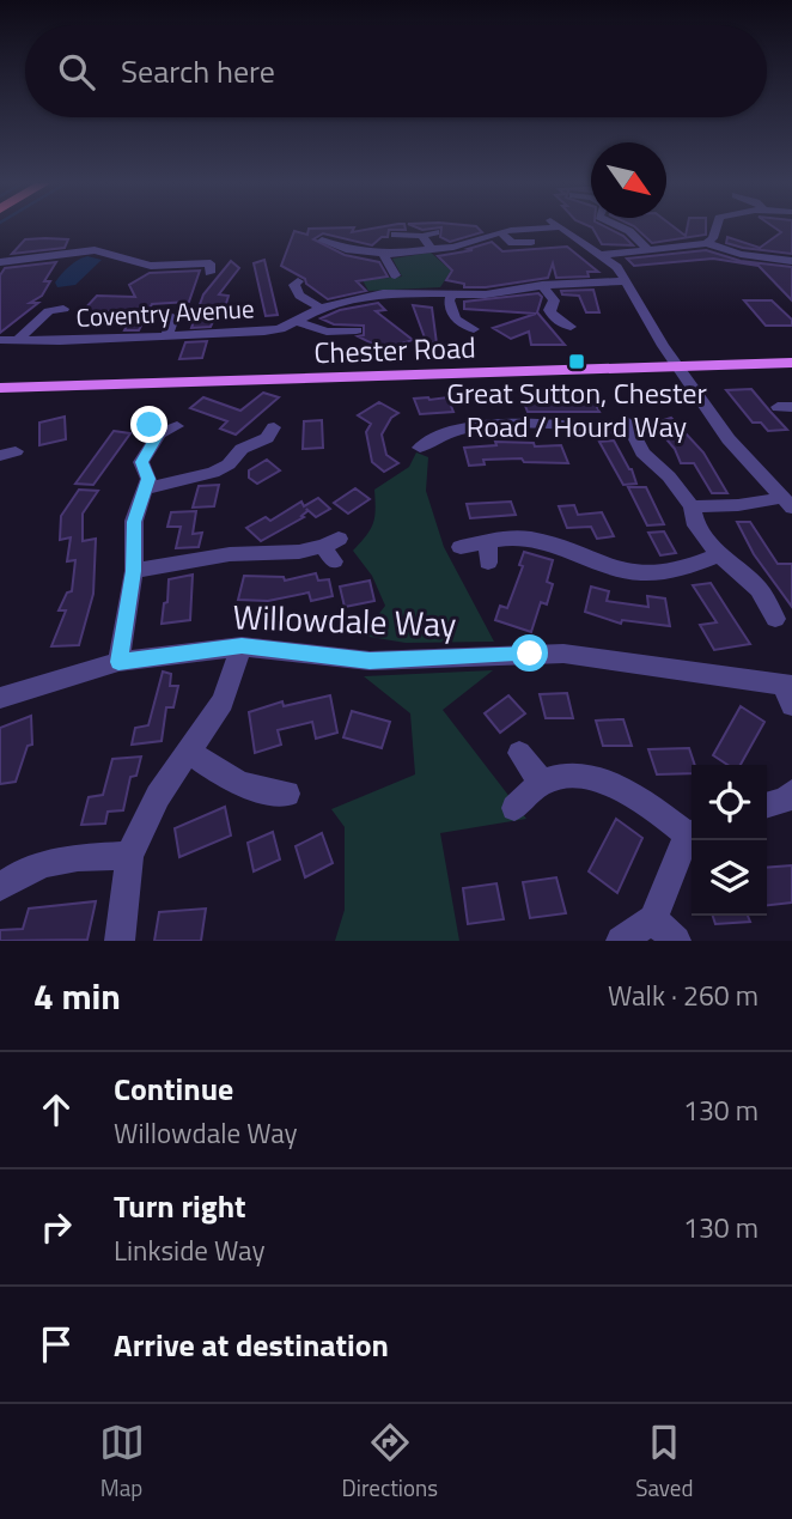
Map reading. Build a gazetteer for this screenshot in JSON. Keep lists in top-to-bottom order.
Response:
{
  "streets": {
    "main road": ["Chester Road"],
    "street": ["Coventry Avenue", "Willowdale Way"]
  },
  "places": {
    "transit": ["Great Sutton, Chester Road / Hourd Way"]
  },
  "north": "bottom right",
  "page": {
    "search": "Search here",
    "heading": ["4 min", "Walk · 260 m"],
    "list": [
      ["Continue", "Willowdale Way", "130 m"],
      ["Turn right", "Linkside Way", "130 m"],
      "Arrive at destination"
    ],
    "nav": ["Map", "Directions", "Saved"]
  }
}
